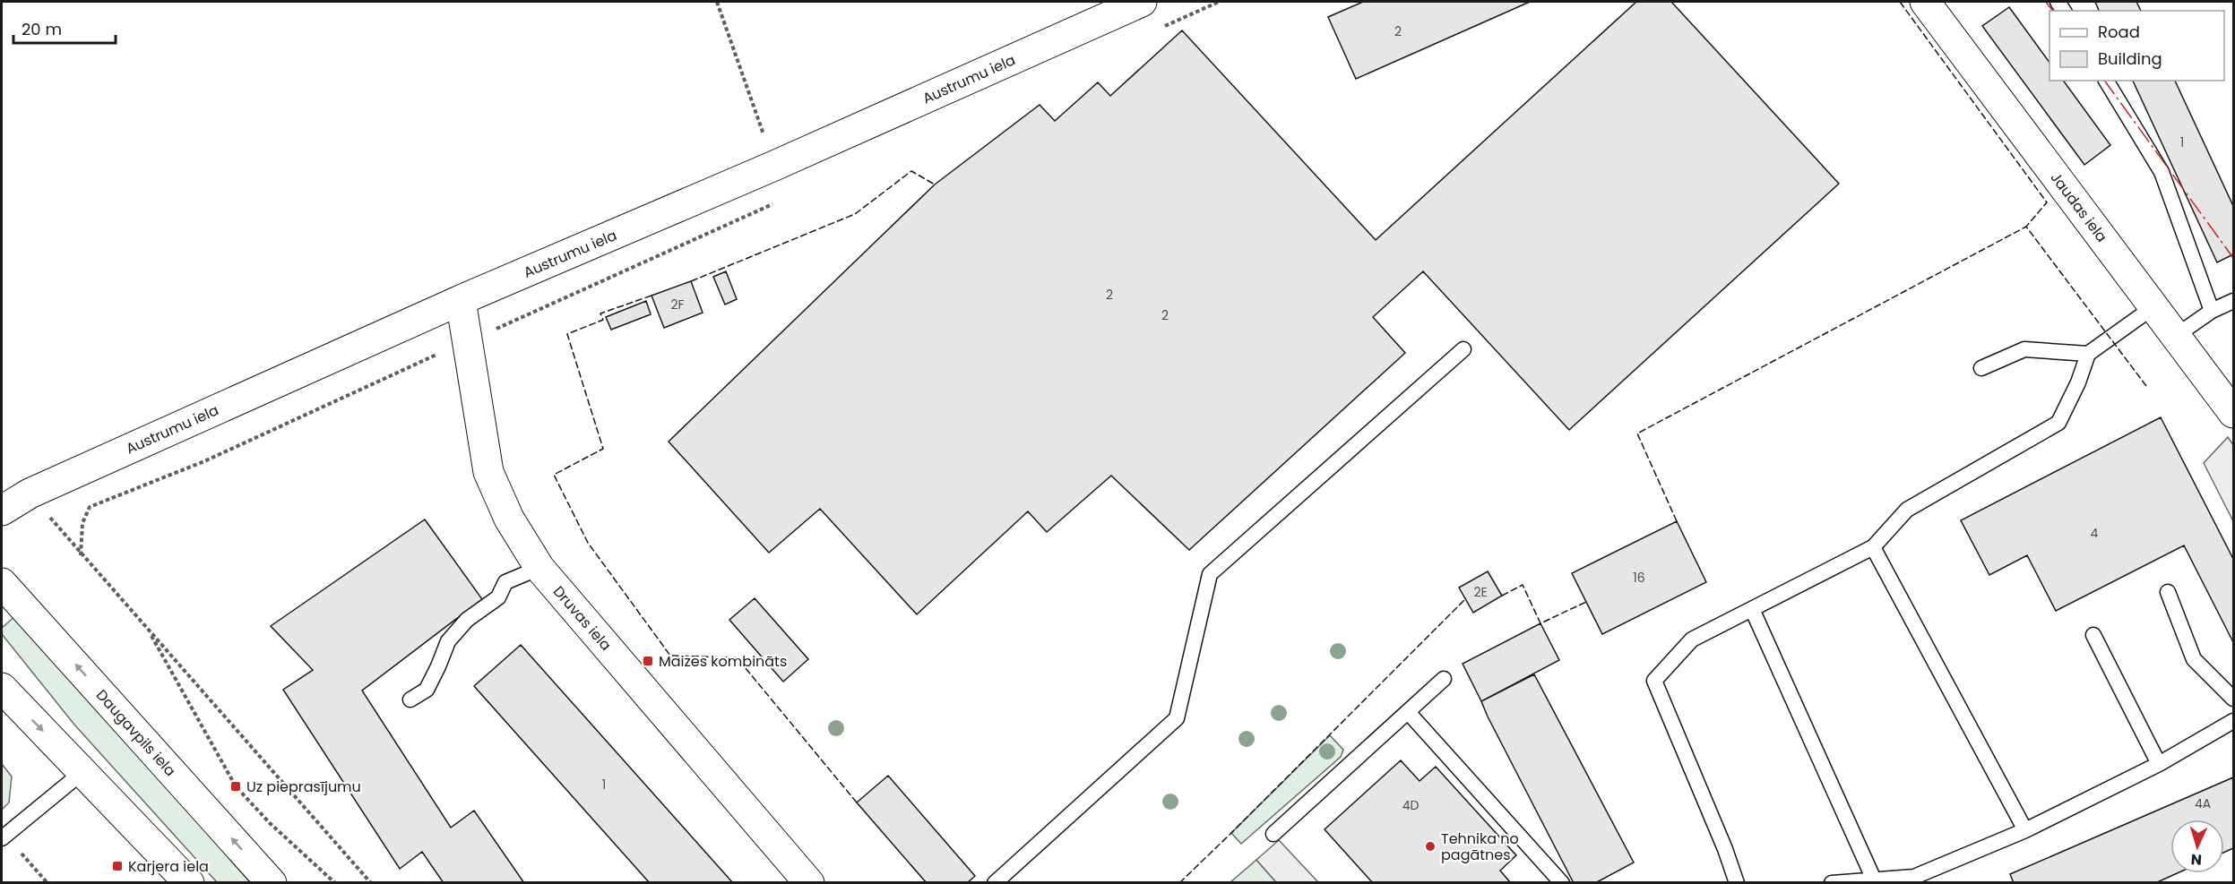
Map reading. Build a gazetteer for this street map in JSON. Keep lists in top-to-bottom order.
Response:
{
  "streets": {
    "main road": [
      "Austrumu iela",
      "Jaudas iela",
      "Druvas iela",
      "Daugavpils iela"
    ]
  },
  "crossings": [
    ["Austrumu iela", "Druvas iela"]
  ],
  "places": {
    "transit": ["Maizes kombināts", "Uz pieprasījumu", "Karjera iela"],
    "other": ["Tehnika no pagātnes"]
  },
  "house_numbers": [
    "2",
    "1",
    "2",
    "2F",
    "2",
    "4",
    "16",
    "2E",
    "1",
    "4A",
    "4D"
  ],
  "legend": ["Road", "Building"],
  "scale_bar": "20 m",
  "north": "bottom"
}
